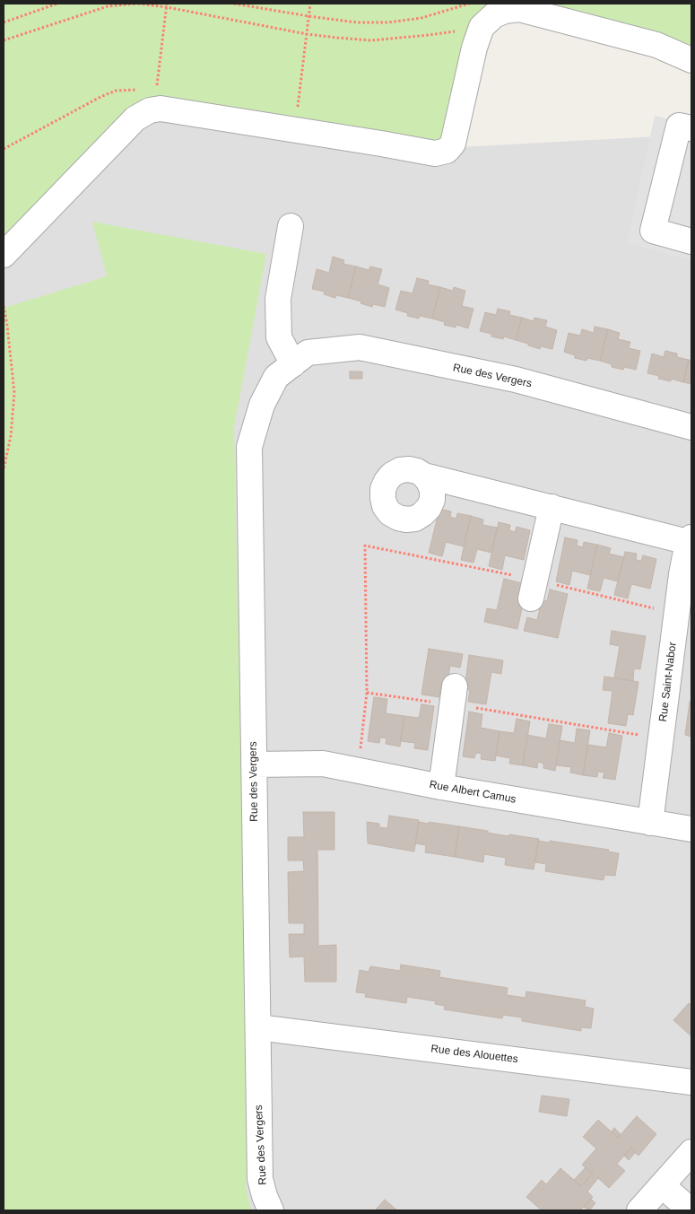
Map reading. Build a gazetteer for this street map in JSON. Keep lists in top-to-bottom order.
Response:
{
  "streets": {
    "street": [
      "Rue des Vergers",
      "Rue Saint-Nabor",
      "Rue Albert Camus",
      "Rue des Alouettes"
    ]
  },
  "crossings": [
    ["Rue des Vergers", "Rue Albert Camus"],
    ["Rue des Vergers", "Rue des Alouettes"],
    ["Rue Saint-Nabor", "Rue Albert Camus"]
  ]
}
